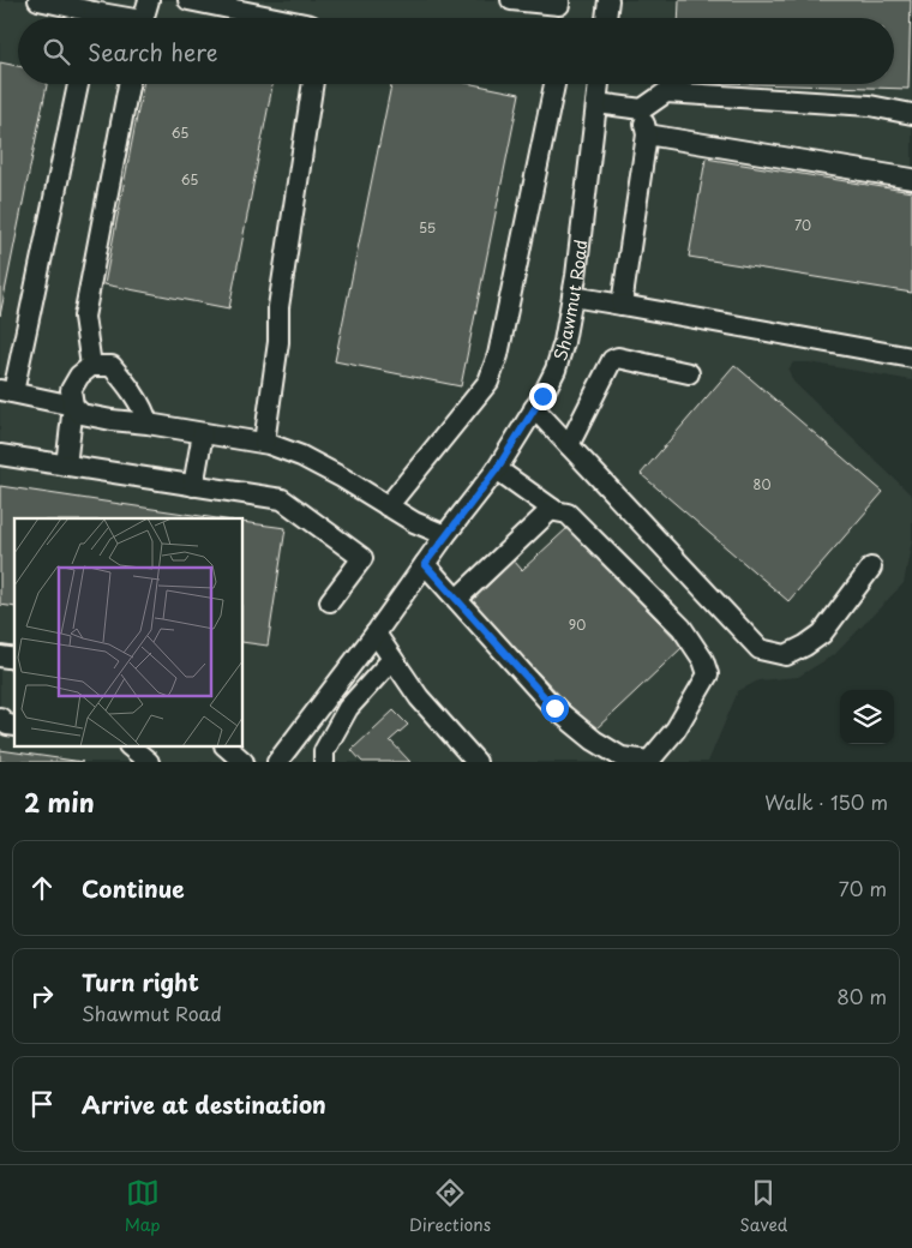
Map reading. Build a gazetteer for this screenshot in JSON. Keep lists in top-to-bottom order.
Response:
{
  "streets": {
    "street": ["Shawmut Road"]
  },
  "house_numbers": [
    "65",
    "65",
    "70",
    "55",
    "80",
    "90"
  ],
  "page": {
    "search": "Search here",
    "heading": ["2 min", "Walk · 150 m"],
    "list": [
      ["Continue", "70 m"],
      ["Turn right", "Shawmut Road", "80 m"],
      "Arrive at destination"
    ],
    "nav": ["Map", "Directions", "Saved"]
  }
}
